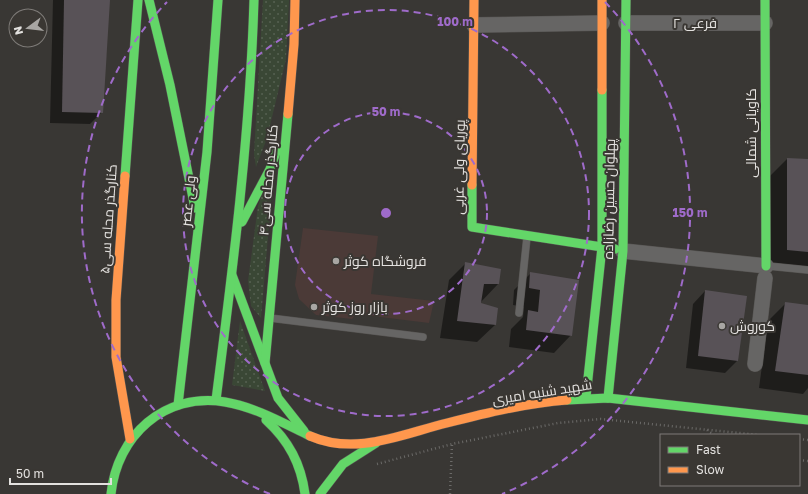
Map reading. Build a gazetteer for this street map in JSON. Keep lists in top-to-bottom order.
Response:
{
  "streets": {
    "street": [
      "فرعی ۲",
      "کاویانی شمالی",
      "پوریای ولی غربی",
      "کنارگذر محله سی۴",
      "پهلوان حسین رضازاده",
      "ولی عصر",
      "کنارگذر محله سی۵",
      "شهید شنبه امیری"
    ]
  },
  "crossings": [
    ["فرعی ۲", "کاویانی شمالی"],
    ["فرعی ۲", "پهلوان حسین رضازاده"],
    ["پوریای ولی غربی", "پهلوان حسین رضازاده"],
    ["پهلوان حسین رضازاده", "شهید شنبه امیری"]
  ],
  "places": ["فروشگاه کوثر", "بازار روز کوثر", "کوروش"],
  "legend": ["Fast", "Slow"],
  "scale_bar": "50 m",
  "north": "left",
  "rings": ["100 m", "50 m", "150 m"]
}
